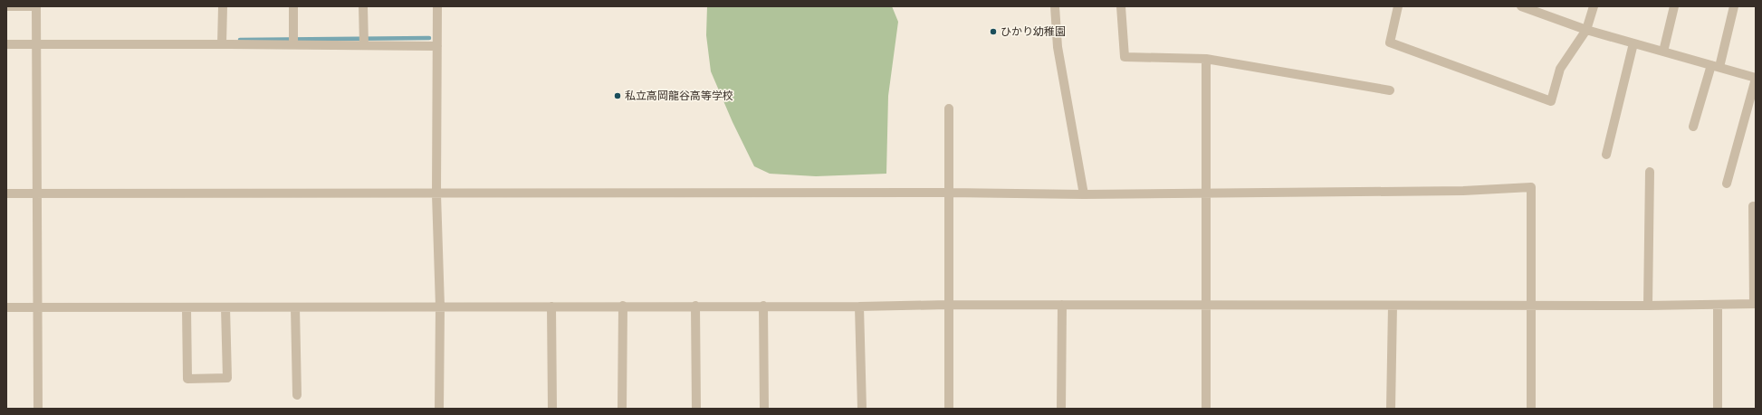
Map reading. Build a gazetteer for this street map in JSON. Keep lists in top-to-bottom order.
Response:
{
  "places": ["ひかり幼稚園", "私立高岡龍谷高等学校"]
}
